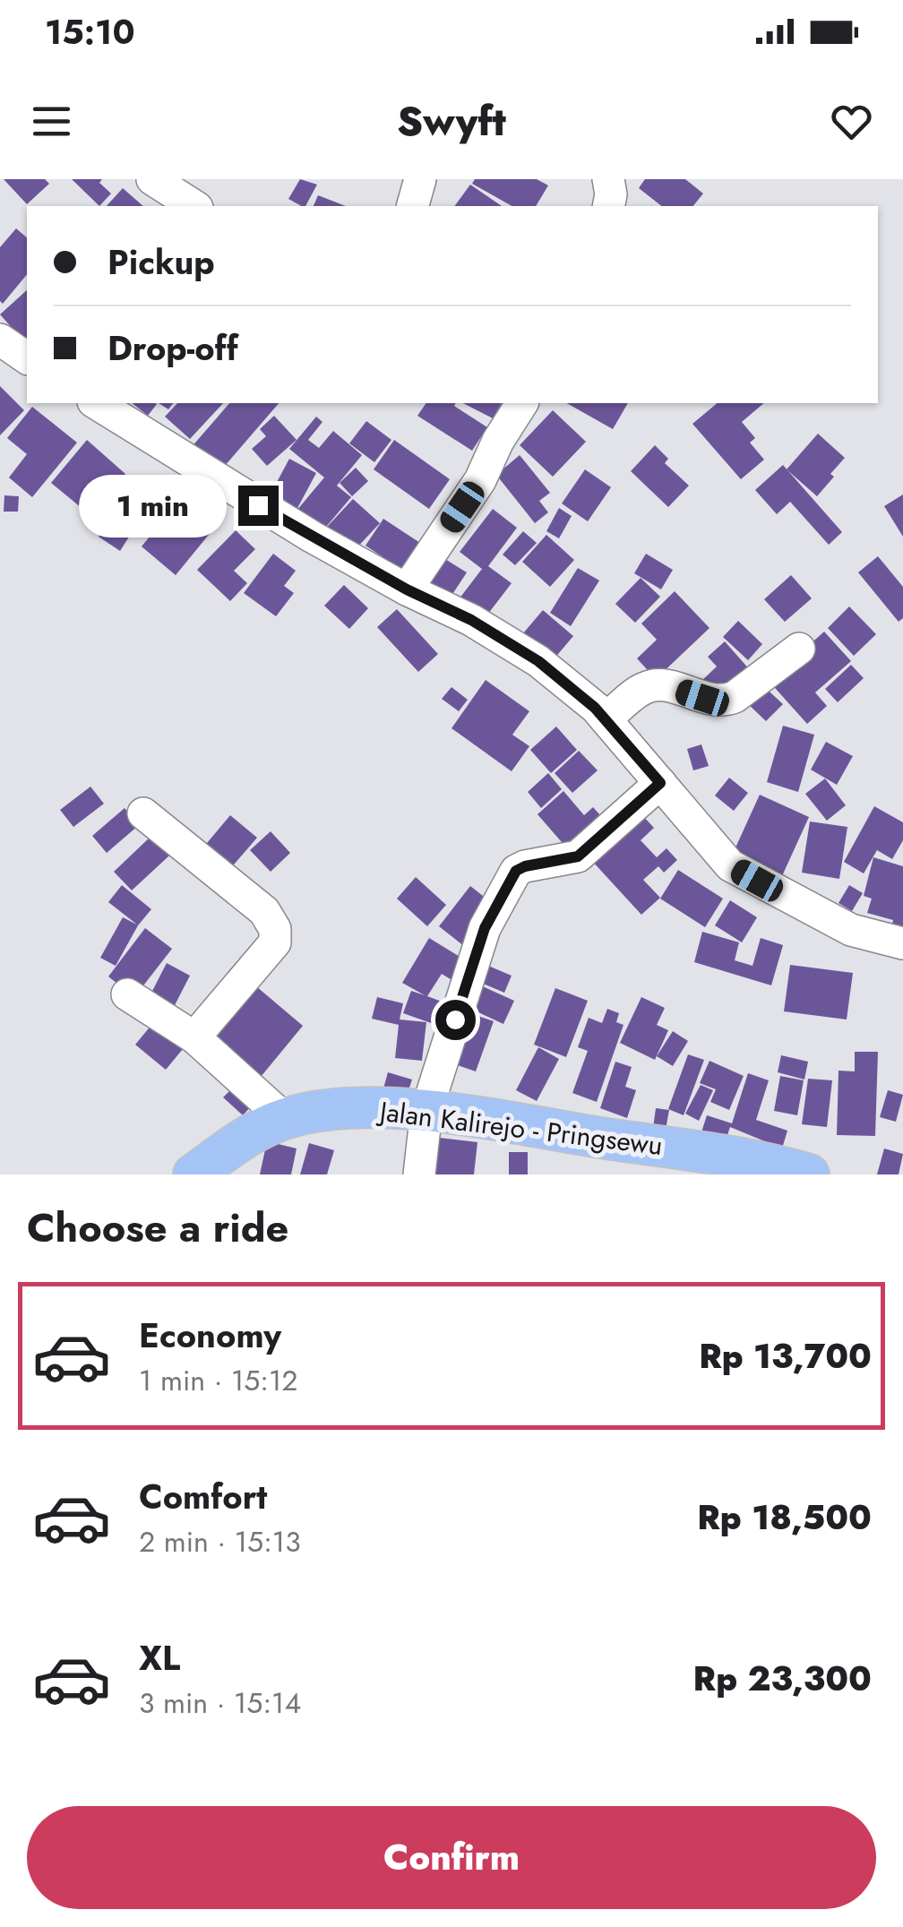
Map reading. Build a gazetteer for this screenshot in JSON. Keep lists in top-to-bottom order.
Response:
{
  "streets": {
    "main road": ["Jalan Kalirejo - Pringsewu"]
  },
  "page": {
    "status": "15:10",
    "header": "Swyft",
    "banner": ["Pickup", "Drop-off"],
    "bubble": "1 min",
    "heading": "Choose a ride",
    "list": [
      {
        "name": "Economy",
        "note": "1 min · 15:12",
        "value": "Rp 13,700"
      },
      {
        "name": "Comfort",
        "note": "2 min · 15:13",
        "value": "Rp 18,500"
      },
      {
        "name": "XL",
        "note": "3 min · 15:14",
        "value": "Rp 23,300"
      }
    ],
    "buttons": "Confirm"
  }
}
